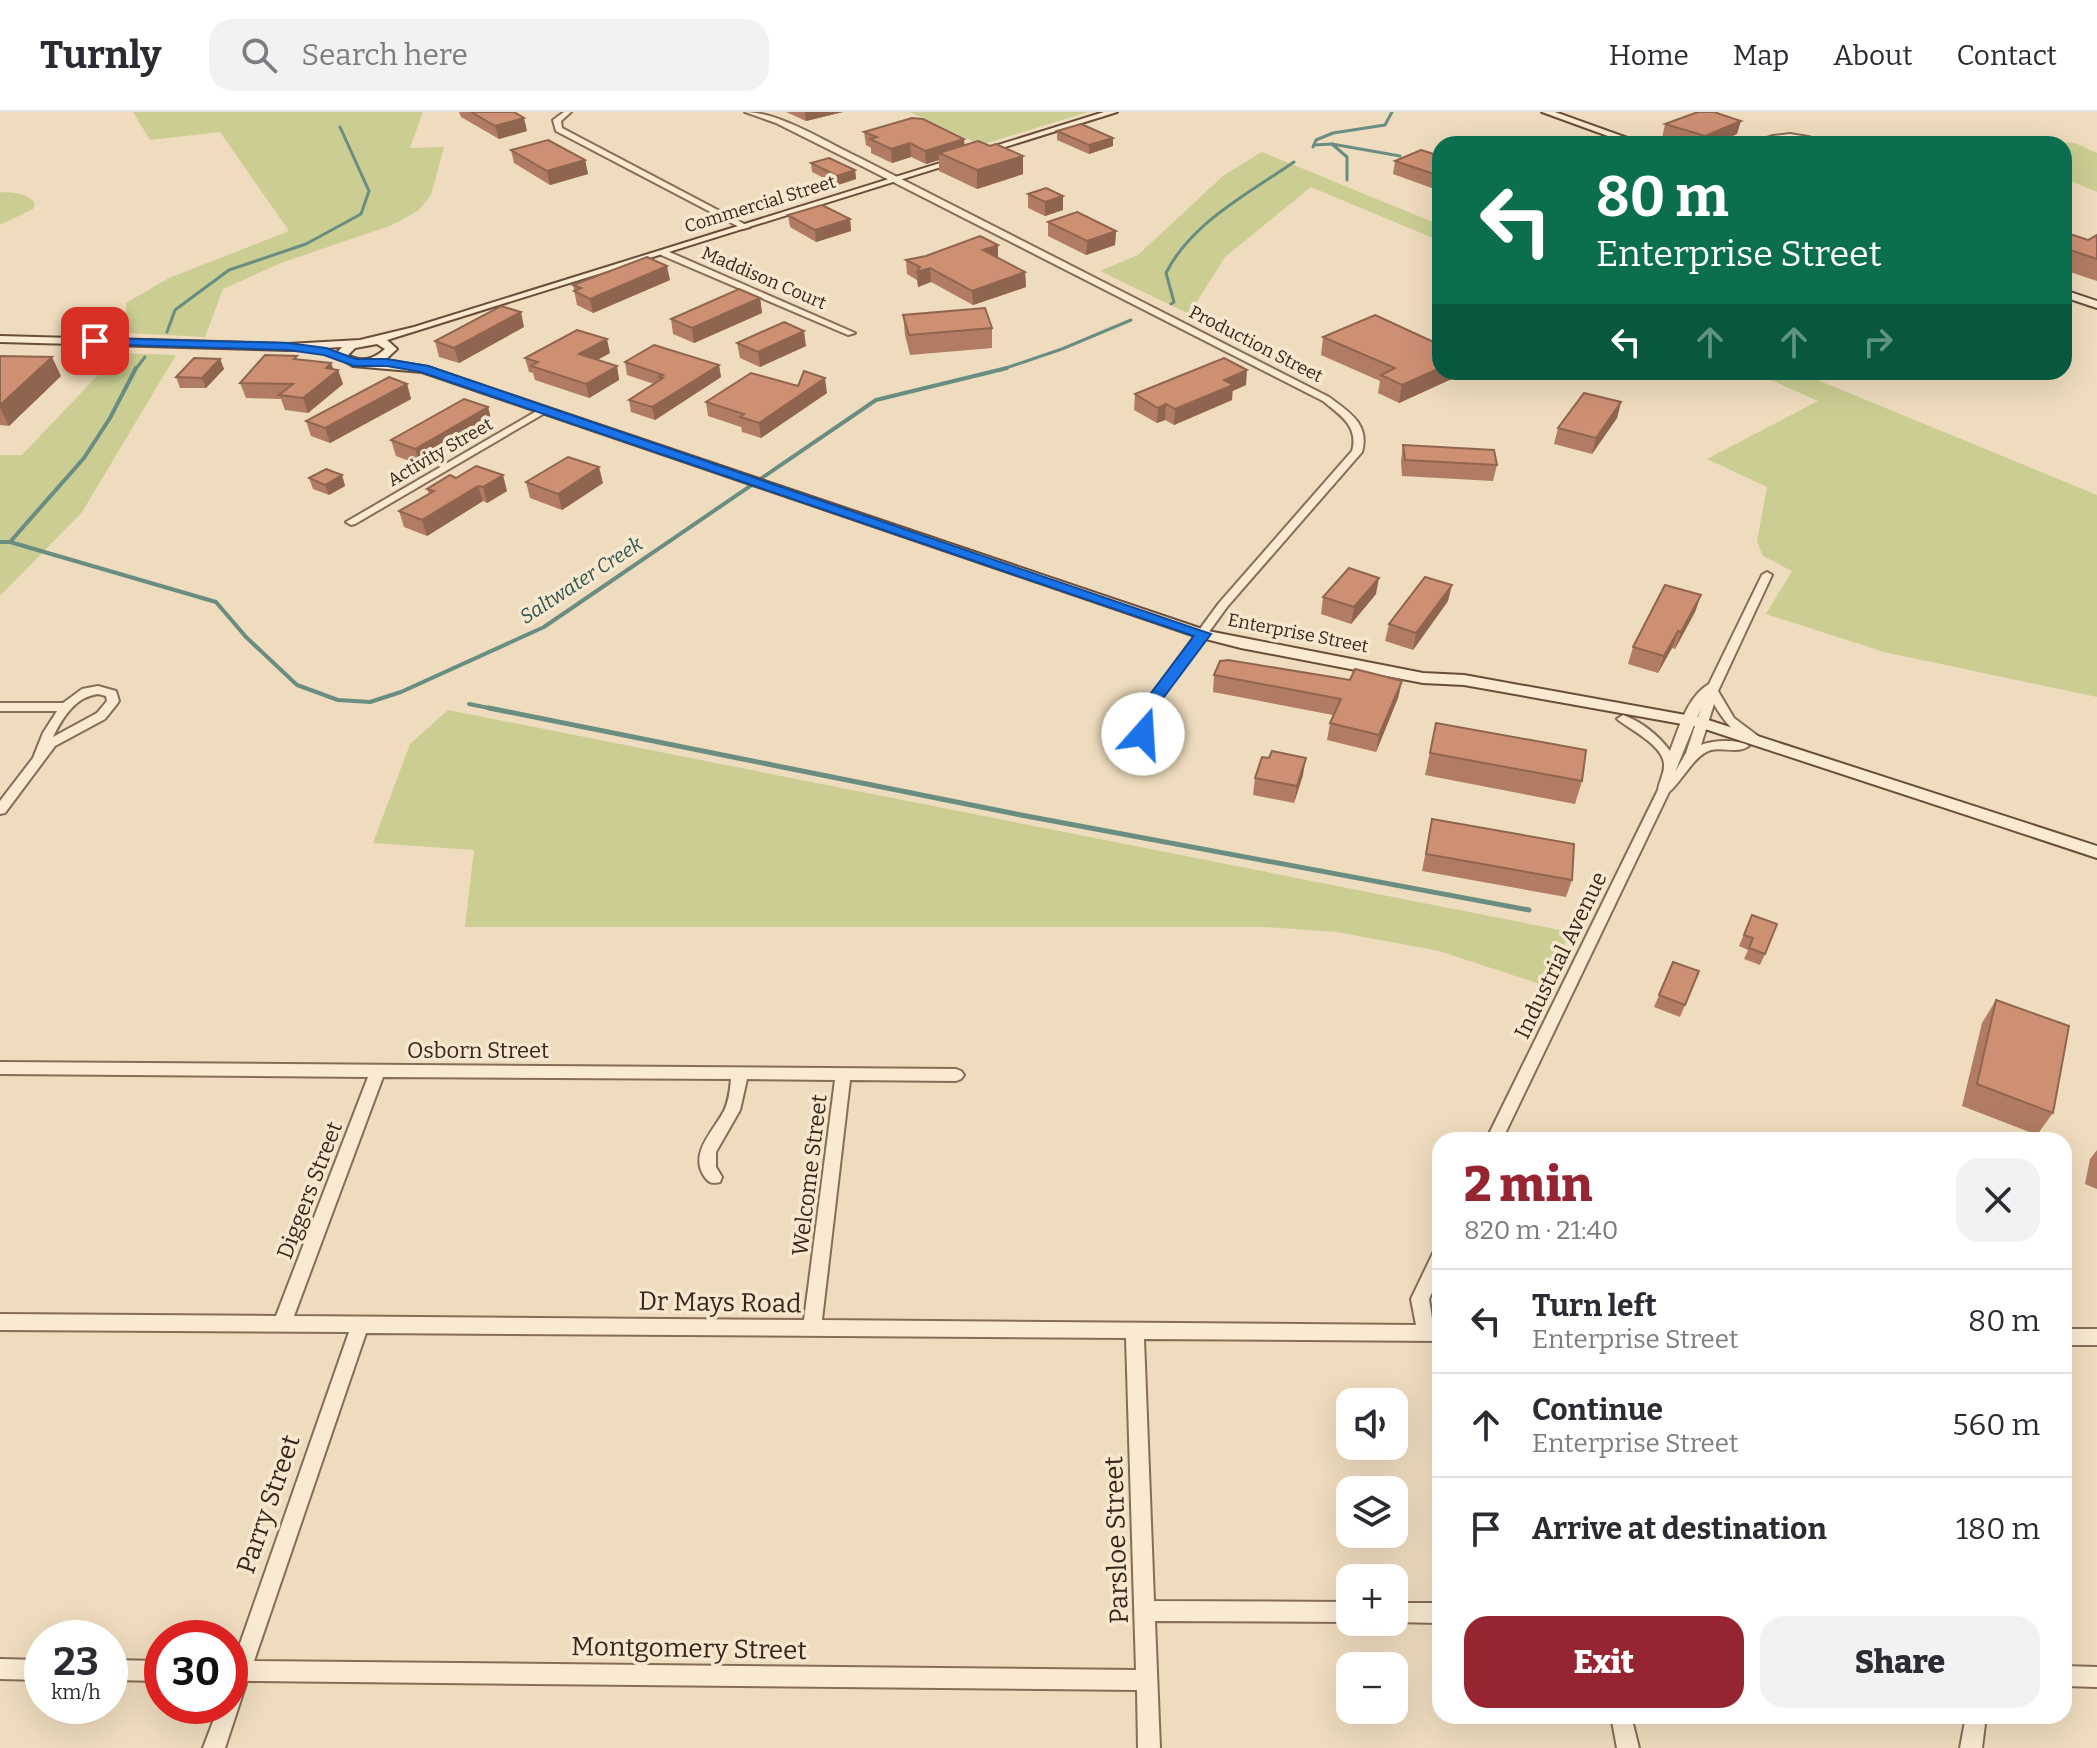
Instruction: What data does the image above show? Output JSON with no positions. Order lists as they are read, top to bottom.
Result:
{
  "streets": {
    "street": [
      "Commercial Street",
      "Maddison Court",
      "Production Street",
      "Activity Street",
      "Enterprise Street",
      "Industrial Avenue",
      "Osborn Street",
      "Welcome Street",
      "Diggers Street",
      "Dr Mays Road",
      "Parry Street",
      "Parsloe Street",
      "Montgomery Street"
    ]
  },
  "crossings": [
    ["Commercial Street", "Maddison Court"],
    ["Commercial Street", "Production Street"],
    ["Commercial Street", "Enterprise Street"],
    ["Production Street", "Enterprise Street"],
    ["Activity Street", "Enterprise Street"],
    ["Enterprise Street", "Industrial Avenue"],
    ["Osborn Street", "Welcome Street"],
    ["Osborn Street", "Diggers Street"],
    ["Welcome Street", "Dr Mays Road"],
    ["Diggers Street", "Dr Mays Road"],
    ["Dr Mays Road", "Parry Street"],
    ["Dr Mays Road", "Parsloe Street"],
    ["Parsloe Street", "Montgomery Street"]
  ],
  "water": ["Saltwater Creek"],
  "page": {
    "header": "Turnly",
    "search": "Search here",
    "nav": [
      "Home",
      "Map",
      "About",
      "Contact"
    ],
    "turn": ["80 m", "Enterprise Street"],
    "heading": ["2 min", "820 m · 21:40"],
    "list": [
      {
        "name": "Turn left",
        "note": "Enterprise Street",
        "value": "80 m"
      },
      {
        "name": "Continue",
        "note": "Enterprise Street",
        "value": "560 m"
      },
      {
        "name": "Arrive at destination",
        "value": "180 m"
      }
    ],
    "map_buttons": ["+", "−"],
    "buttons": ["Exit", "Share"],
    "speed": "23 km/h",
    "limit": "30"
  }
}
